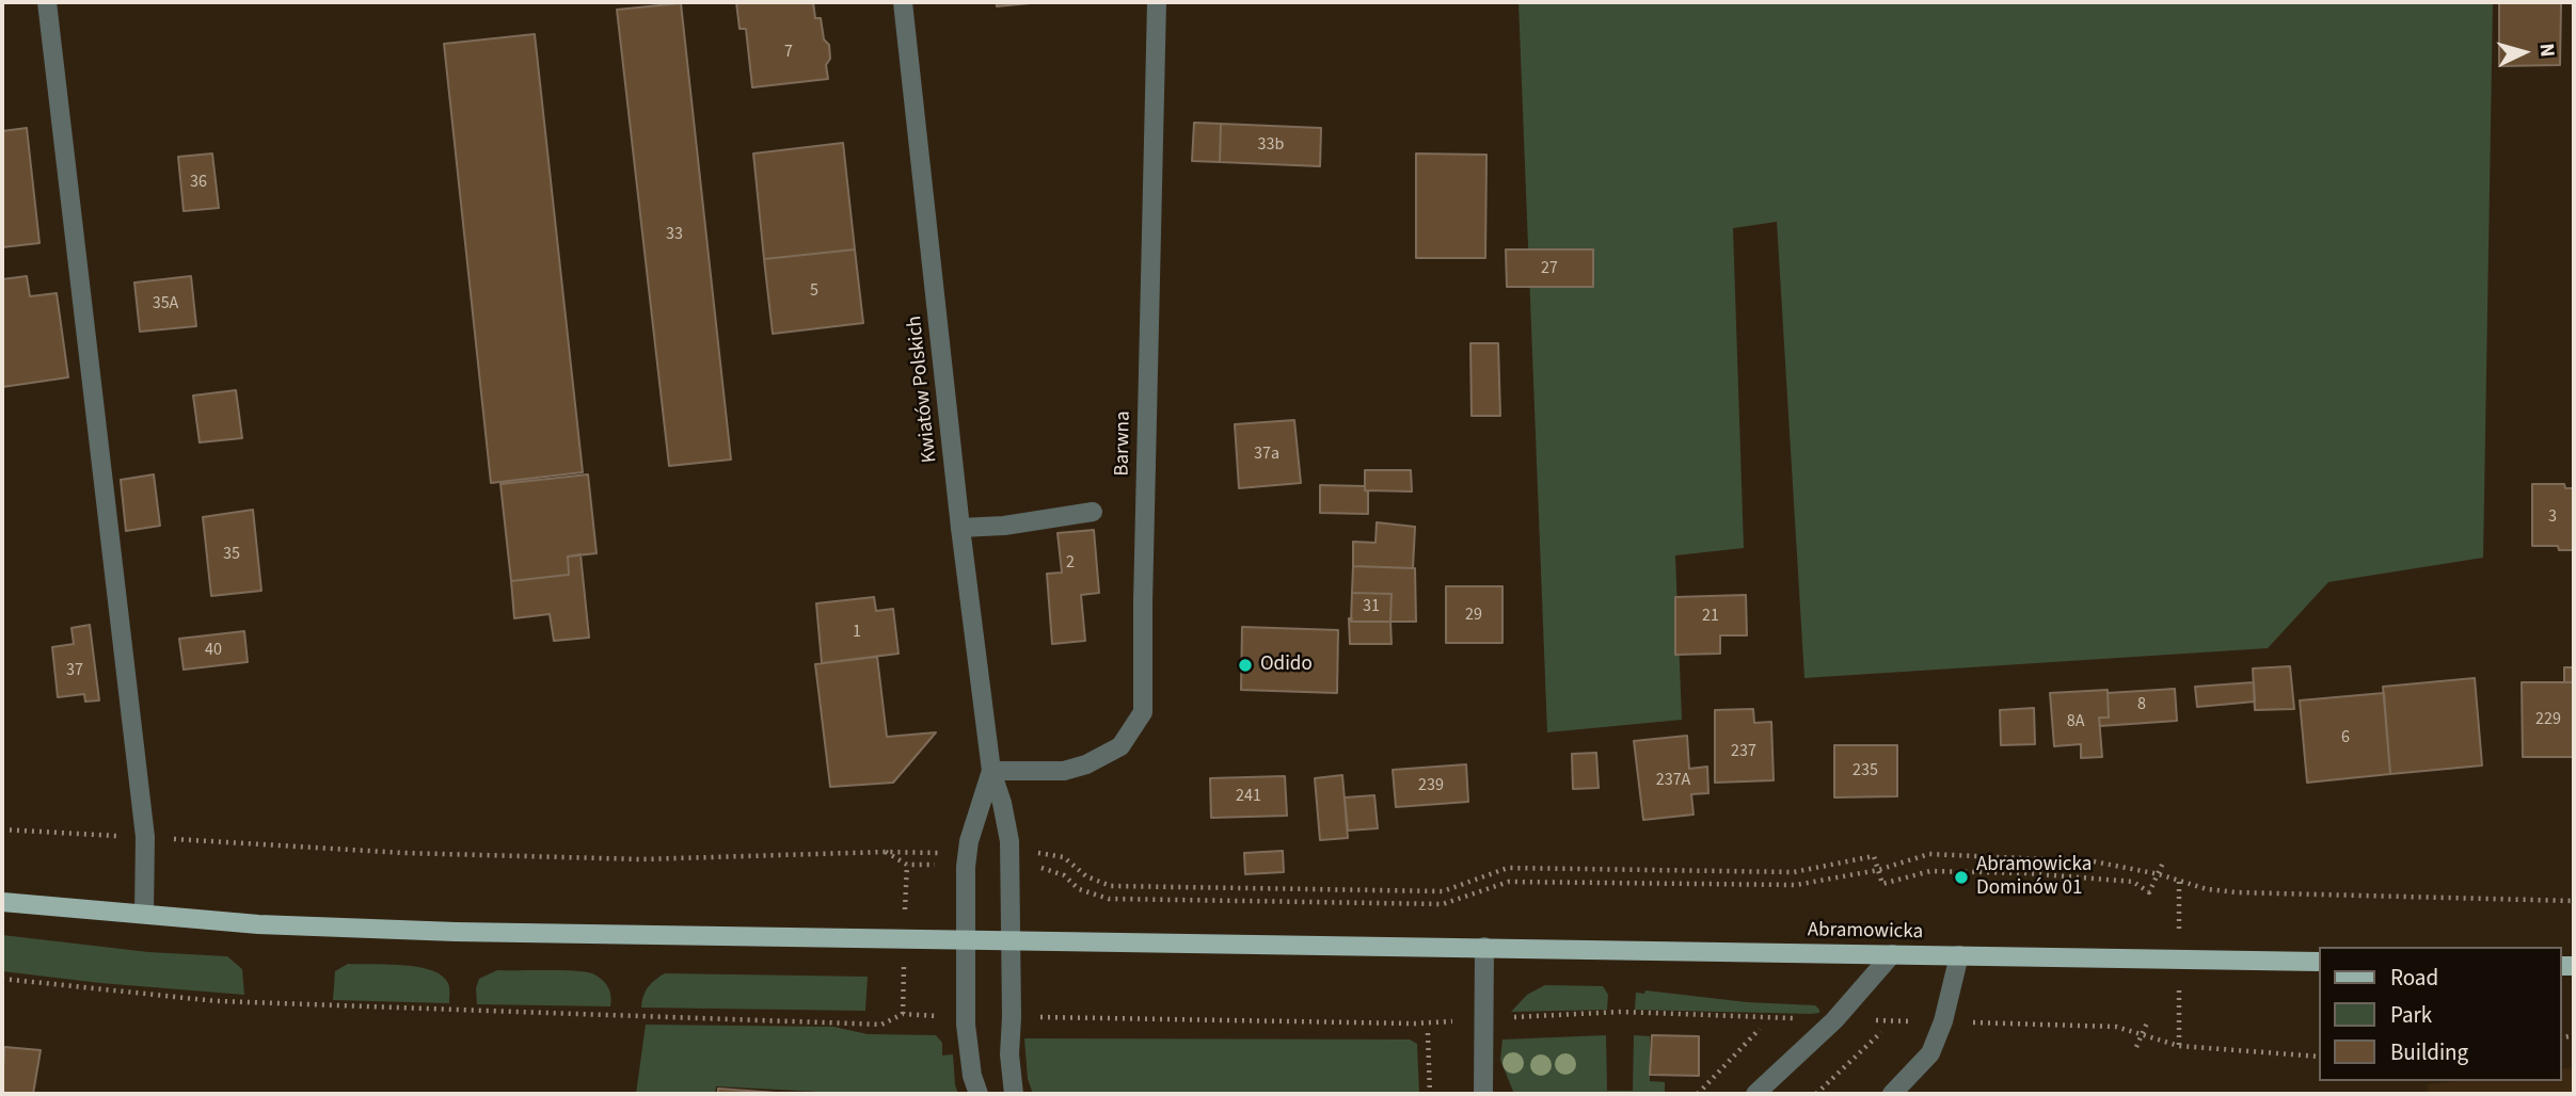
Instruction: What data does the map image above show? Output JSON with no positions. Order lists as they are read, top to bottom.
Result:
{
  "streets": {
    "main road": ["Abramowicka"],
    "street": ["Kwiatów Polskich", "Barwna"]
  },
  "crossings": [
    ["Kwiatów Polskich", "Barwna"],
    ["Kwiatów Polskich", "Abramowicka"]
  ],
  "places": ["Odido", "Abramowicka Dominów 01"],
  "house_numbers": [
    "7",
    "33b",
    "36",
    "33",
    "27",
    "5",
    "35A",
    "37a",
    "3",
    "35",
    "2",
    "31",
    "29",
    "21",
    "1",
    "40",
    "37",
    "8",
    "229",
    "8A",
    "6",
    "237",
    "235",
    "237A",
    "239",
    "241"
  ],
  "legend": ["Road", "Park", "Building"],
  "north": "right"
}
